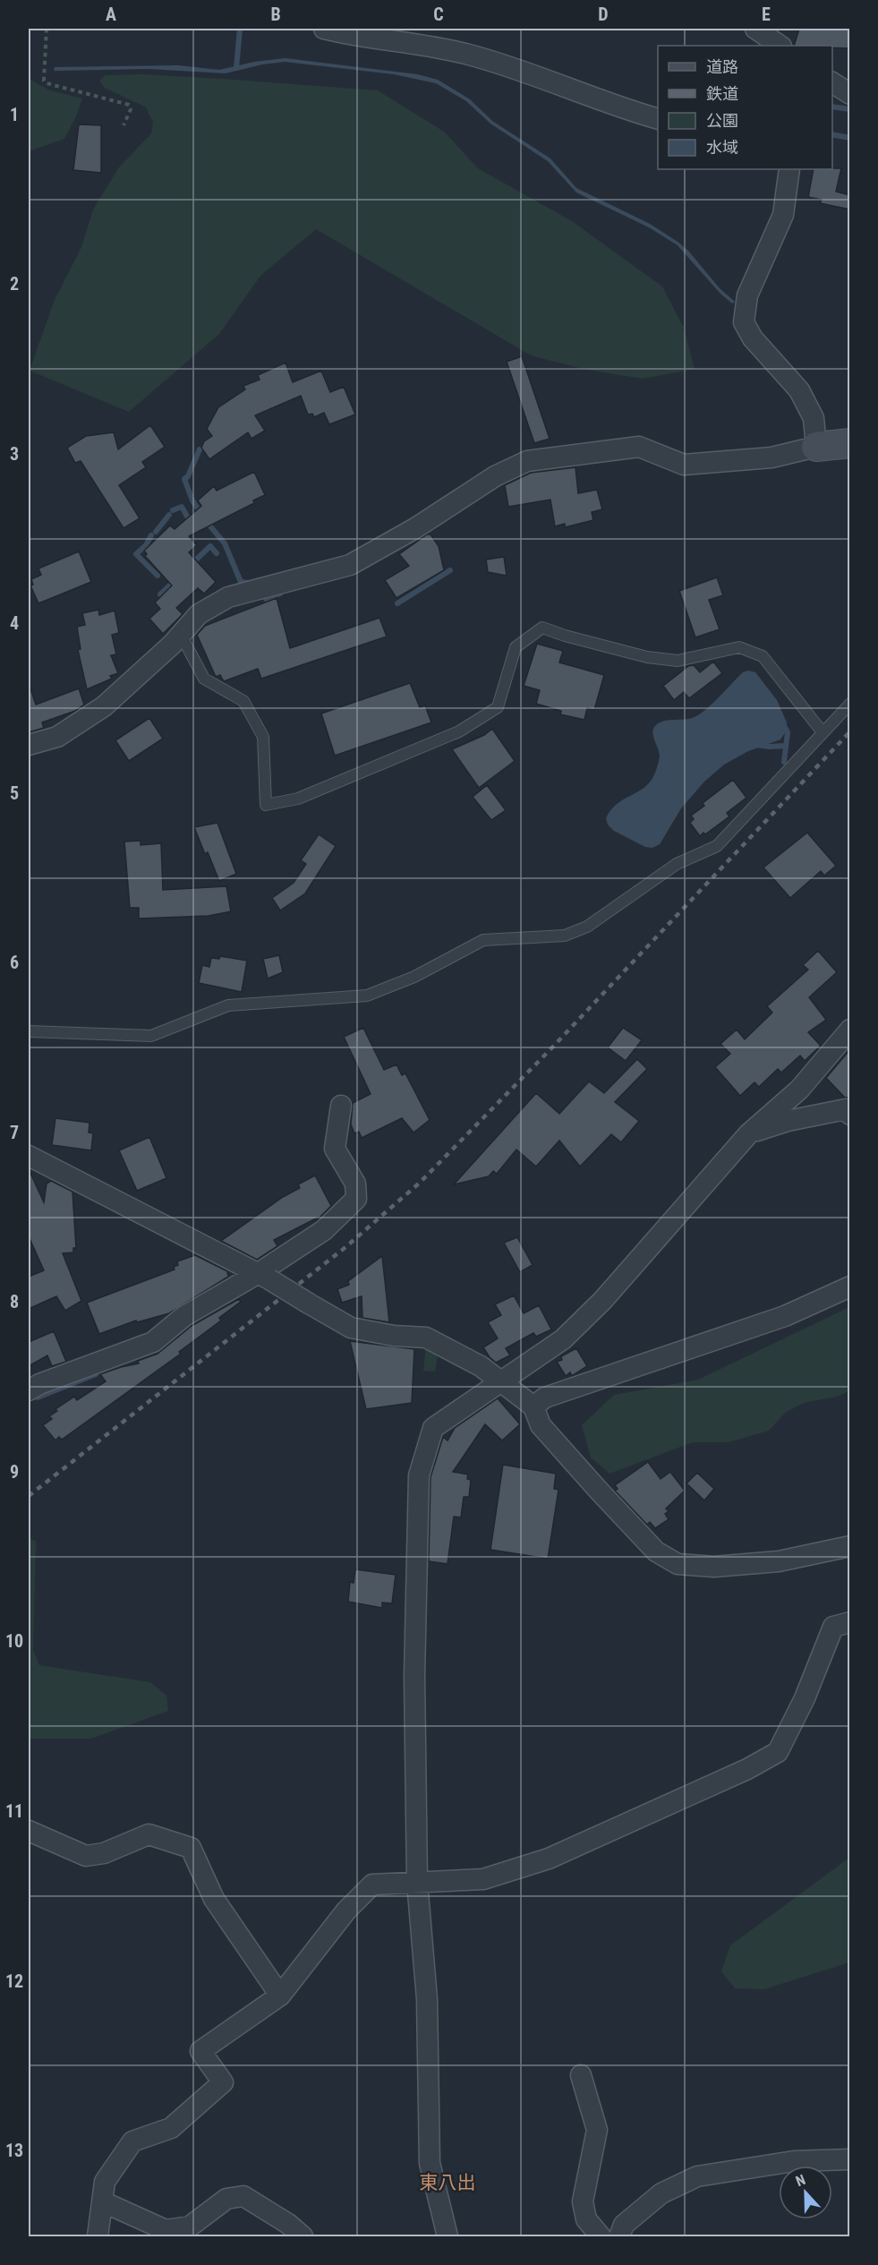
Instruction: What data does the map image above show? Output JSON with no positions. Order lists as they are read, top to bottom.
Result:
{
  "districts": ["東八出"],
  "legend": [
    "道路",
    "鉄道",
    "公園",
    "水域"
  ],
  "north": "top",
  "grid": {
    "columns": [
      "A",
      "B",
      "C",
      "D",
      "E"
    ],
    "rows": [
      "1",
      "2",
      "3",
      "4",
      "5",
      "6",
      "7",
      "8",
      "9",
      "10",
      "11",
      "12",
      "13"
    ]
  }
}
